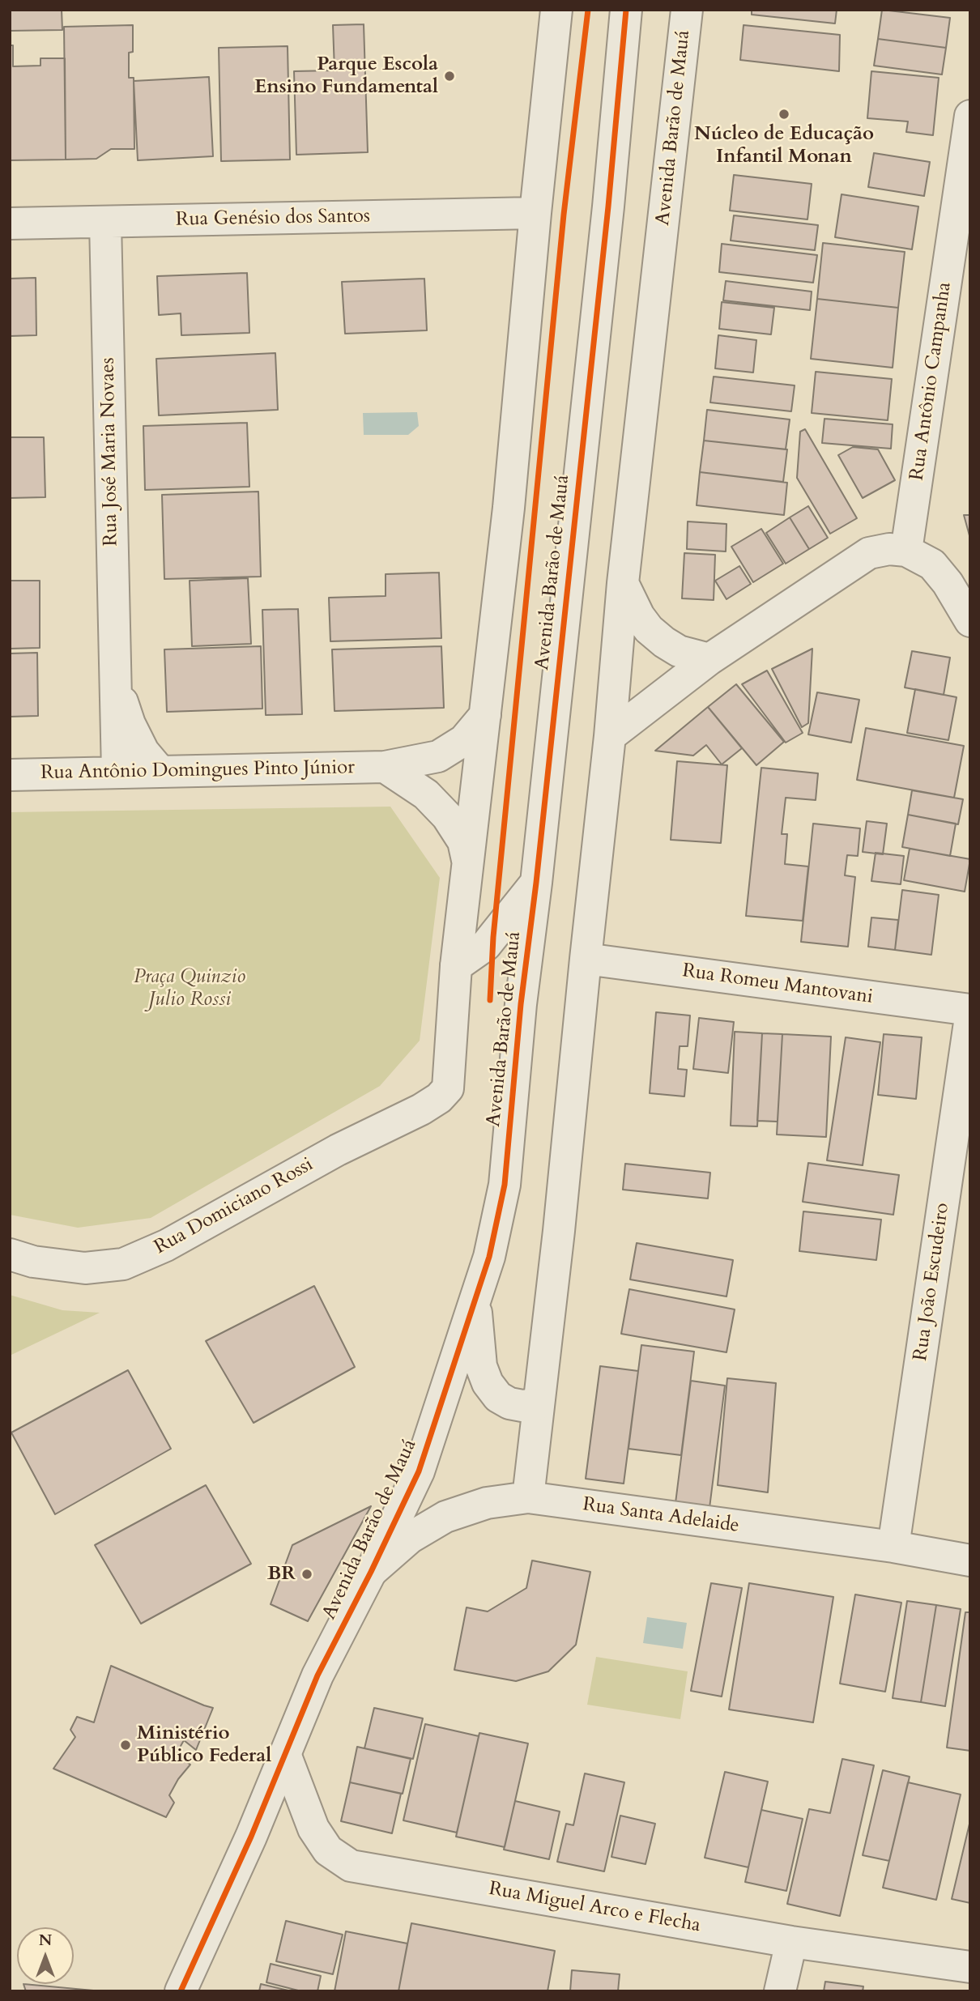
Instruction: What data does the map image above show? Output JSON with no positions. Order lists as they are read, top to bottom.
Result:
{
  "streets": {
    "street": [
      "Avenida Barão de Mauá",
      "Rua Genésio dos Santos",
      "Rua Antônio Campanha",
      "Rua José Maria Novaes",
      "Rua Antônio Domingues Pinto Júnior",
      "Rua Romeu Mantovani",
      "Rua Domiciano Rossi",
      "Rua João Escudeiro",
      "Rua Santa Adelaide",
      "Rua Miguel Arco e Flecha"
    ]
  },
  "crossings": [
    ["Avenida Barão de Mauá", "Rua Romeu Mantovani"],
    ["Avenida Barão de Mauá", "Rua Santa Adelaide"],
    ["Avenida Barão de Mauá", "Rua Miguel Arco e Flecha"],
    ["Rua Genésio dos Santos", "Rua José Maria Novaes"],
    ["Rua José Maria Novaes", "Rua Antônio Domingues Pinto Júnior"],
    ["Rua João Escudeiro", "Rua Santa Adelaide"]
  ],
  "parks": ["Praça Quinzio Julio Rossi"],
  "places": [
    "Parque Escola Ensino Fundamental",
    "Núcleo de Educação Infantil Monan",
    "BR",
    "Ministério Público Federal"
  ],
  "north": "top"
}
